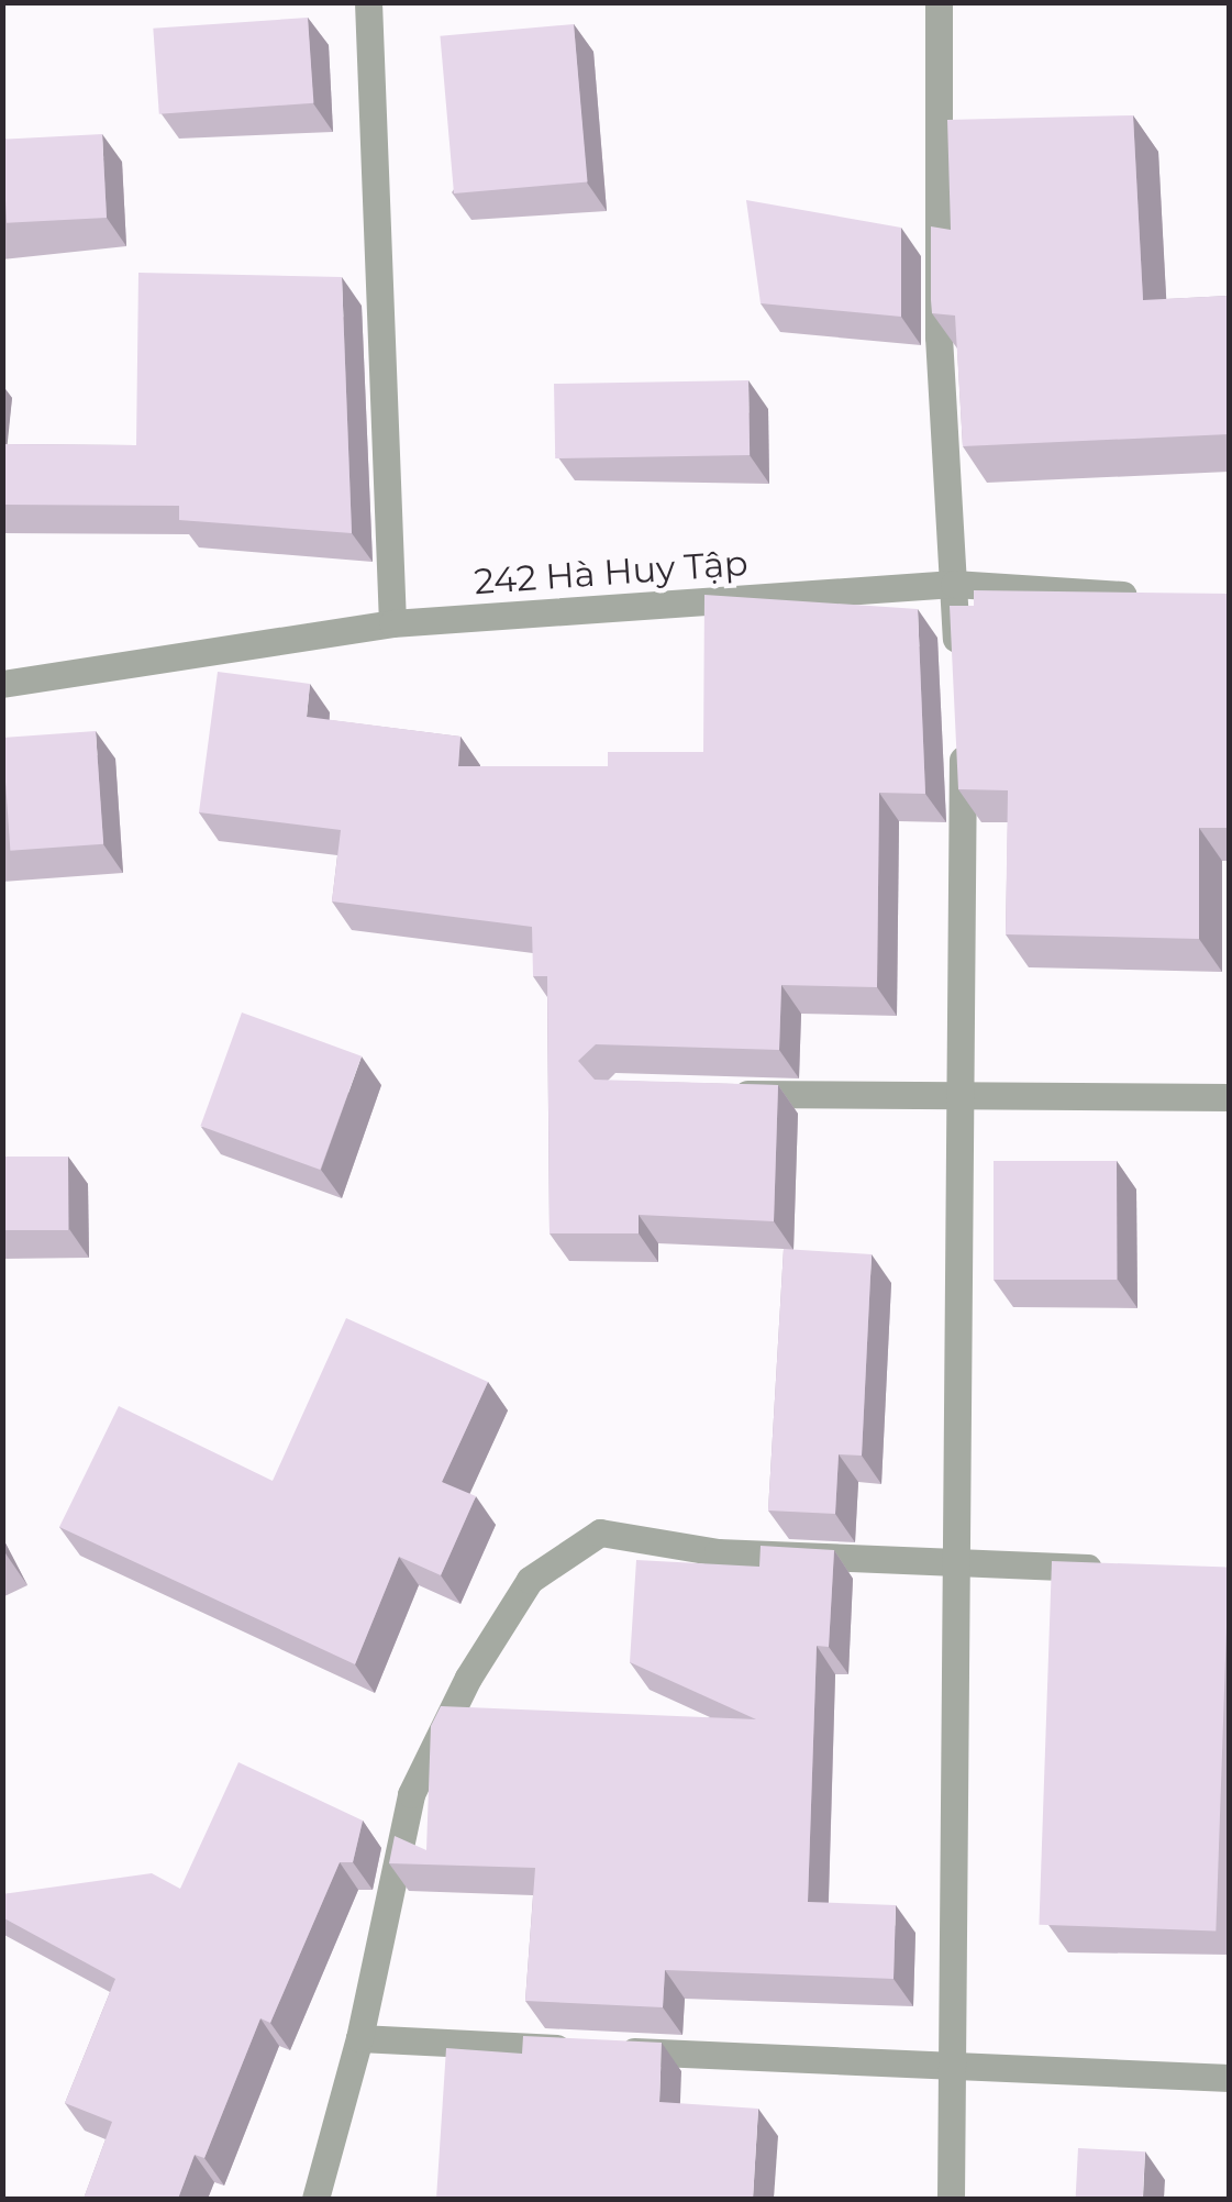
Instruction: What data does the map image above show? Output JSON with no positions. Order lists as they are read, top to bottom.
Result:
{
  "streets": {
    "street": ["242 Hà Huy Tập"]
  }
}
